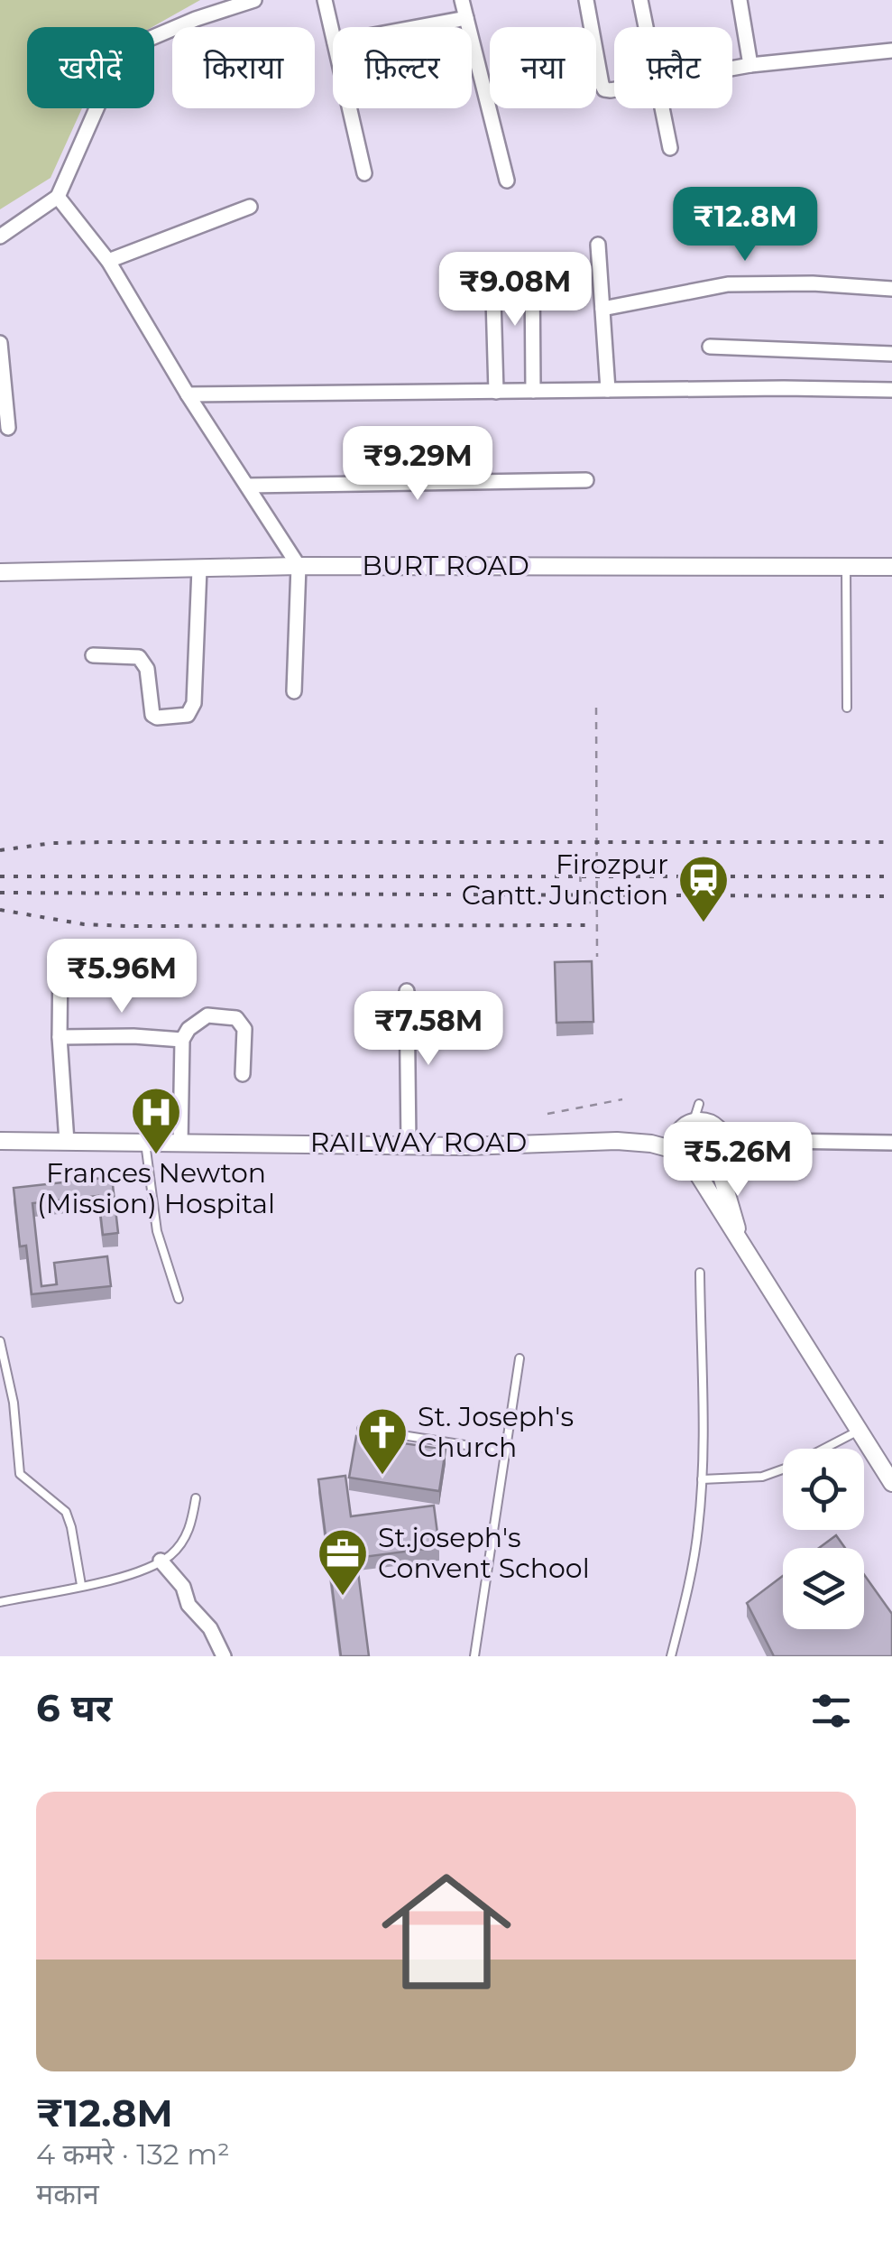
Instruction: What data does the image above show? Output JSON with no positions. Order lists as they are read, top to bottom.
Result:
{
  "streets": {
    "street": ["BURT ROAD", "RAILWAY ROAD"]
  },
  "places": {
    "station": ["Firozpur Cantt. Junction"],
    "hospital": ["Frances Newton (Mission) Hospital"],
    "church": ["St. Joseph's Church"],
    "office": ["St.joseph's Convent School"]
  },
  "page": {
    "chip": [
      "खरीदें",
      "किराया",
      "फ़िल्टर",
      "नया",
      "फ़्लैट"
    ],
    "price": [
      "₹12.8M",
      "₹9.08M",
      "₹9.29M",
      "₹5.96M",
      "₹7.58M",
      "₹5.26M"
    ],
    "heading": "6 घर",
    "list": [
      {
        "name": "₹12.8M",
        "note": "4 कमरे · 132 m² · मकान"
      }
    ]
  }
}
